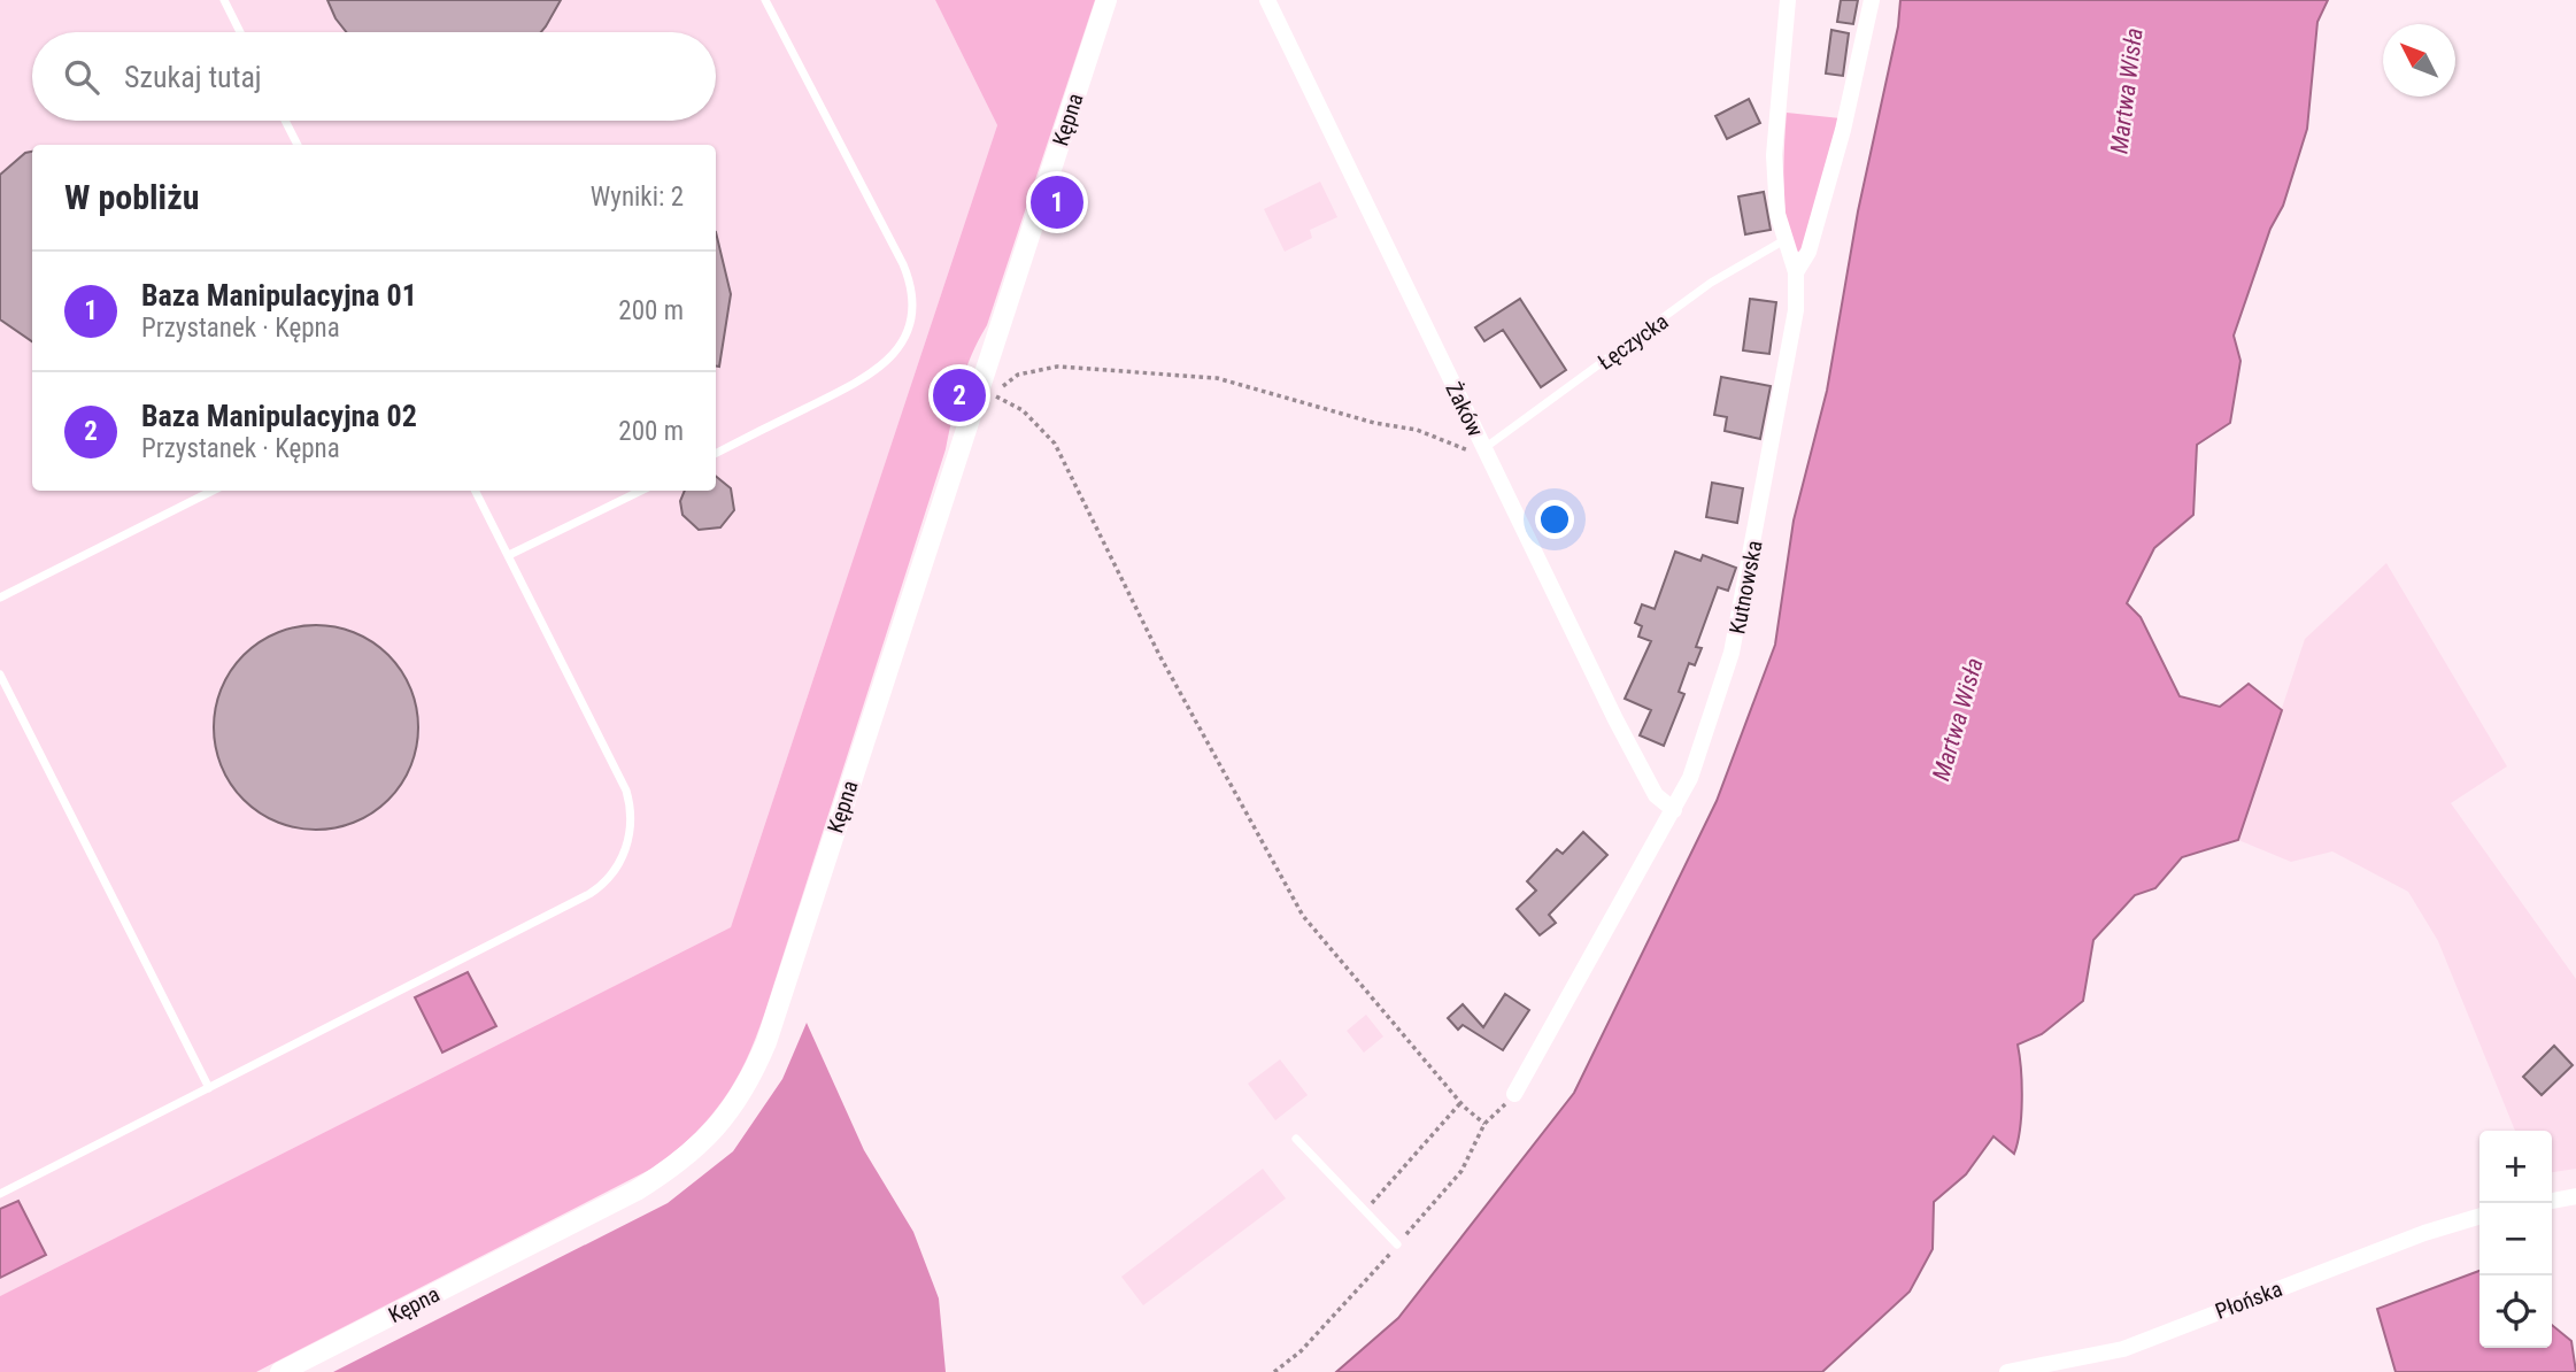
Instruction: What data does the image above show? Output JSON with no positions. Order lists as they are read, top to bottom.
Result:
{
  "streets": {
    "street": [
      "Kępna",
      "Żaków",
      "Kutnowska",
      "Płońska"
    ],
    "lane": ["Łęczycka"]
  },
  "crossings": [
    ["Łęczycka", "Żaków"],
    ["Żaków", "Kutnowska"]
  ],
  "water": ["Martwa Wisła"],
  "north": "top left",
  "page": {
    "search": "Szukaj tutaj",
    "heading": ["W pobliżu", "Wyniki: 2"],
    "pins": ["1", "2"],
    "list": [
      {
        "mark": "1",
        "name": "Baza Manipulacyjna 01",
        "note": "Przystanek · Kępna",
        "value": "200 m"
      },
      {
        "mark": "2",
        "name": "Baza Manipulacyjna 02",
        "note": "Przystanek · Kępna",
        "value": "200 m"
      }
    ],
    "map_buttons": ["+", "−"]
  }
}
